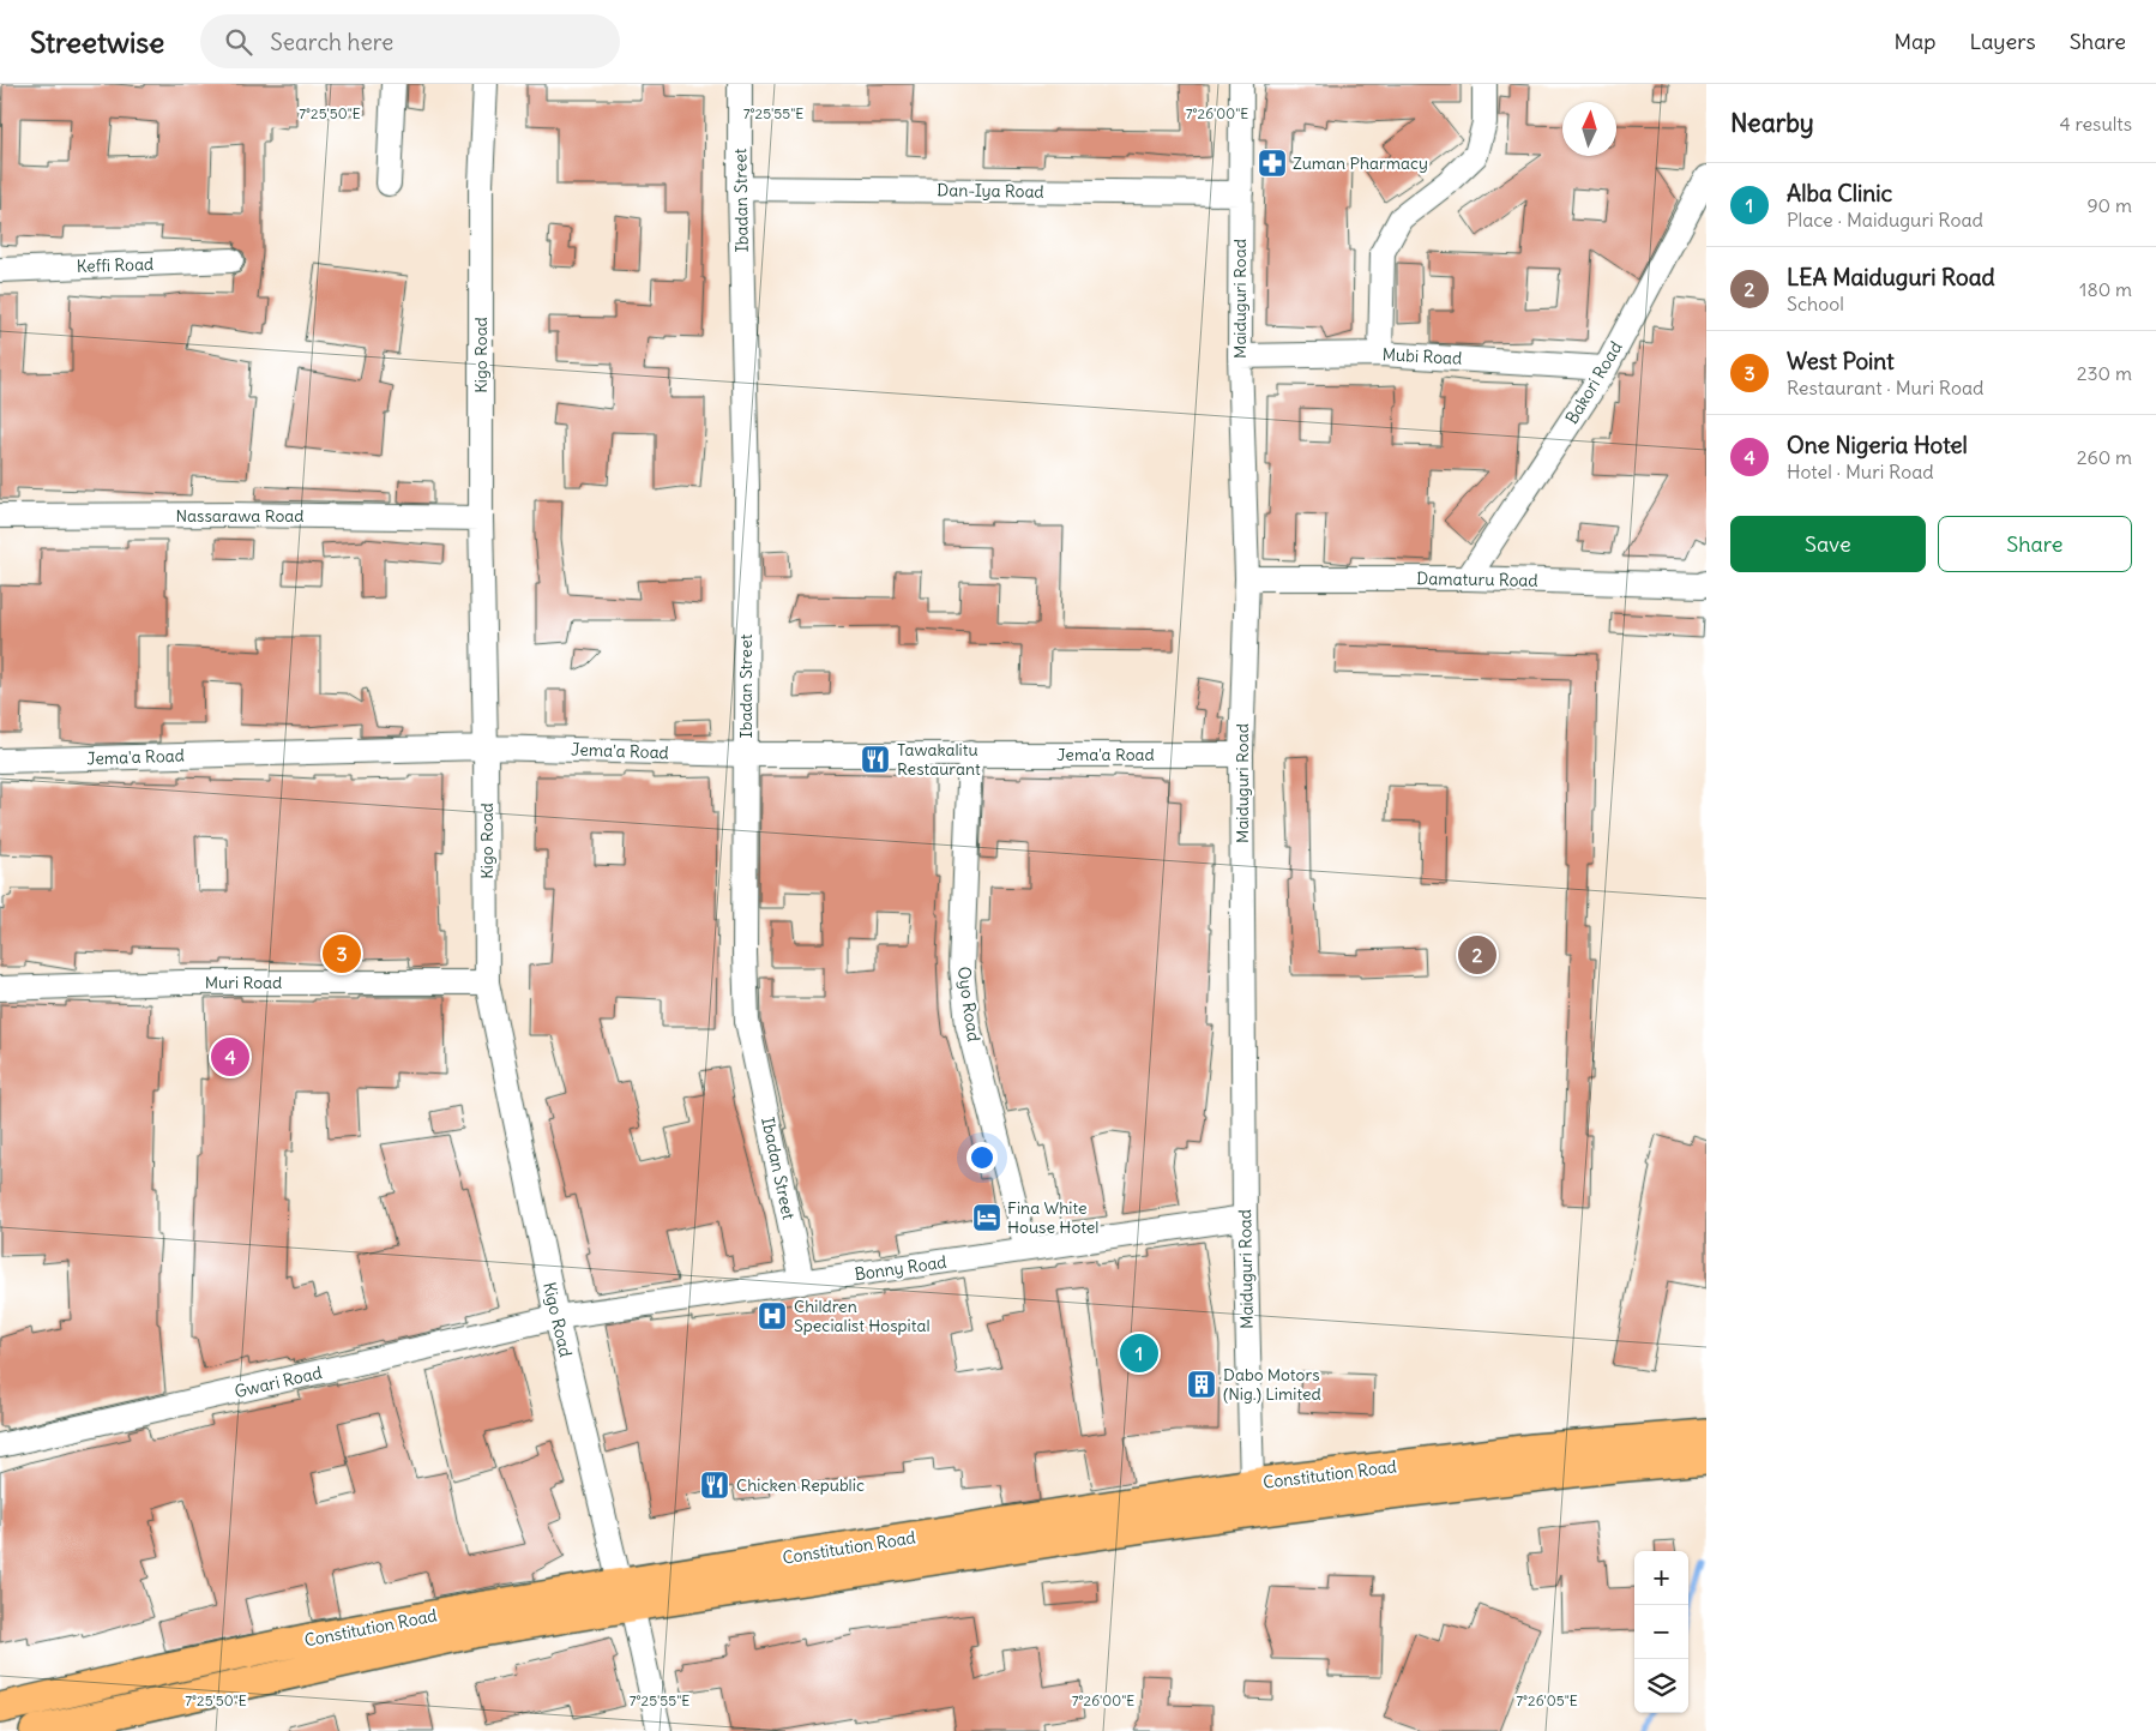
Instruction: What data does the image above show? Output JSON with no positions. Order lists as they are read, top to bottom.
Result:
{
  "streets": {
    "main road": ["Constitution Road"],
    "street": [
      "Dan-Iya Road",
      "Ibadan Street",
      "Keffi Road",
      "Maiduguri Road",
      "Kigo Road",
      "Mubi Road",
      "Bakori Road",
      "Nassarawa Road",
      "Damaturu Road",
      "Jema'a Road",
      "Muri Road",
      "Oyo Road",
      "Bonny Road",
      "Gwari Road"
    ]
  },
  "crossings": [
    ["Dan-Iya Road", "Ibadan Street"],
    ["Dan-Iya Road", "Maiduguri Road"],
    ["Ibadan Street", "Jema'a Road"],
    ["Ibadan Street", "Bonny Road"],
    ["Maiduguri Road", "Mubi Road"],
    ["Maiduguri Road", "Damaturu Road"],
    ["Maiduguri Road", "Jema'a Road"],
    ["Maiduguri Road", "Bonny Road"],
    ["Maiduguri Road", "Constitution Road"],
    ["Kigo Road", "Nassarawa Road"],
    ["Kigo Road", "Jema'a Road"],
    ["Kigo Road", "Muri Road"],
    ["Kigo Road", "Bonny Road"],
    ["Kigo Road", "Gwari Road"],
    ["Kigo Road", "Constitution Road"],
    ["Mubi Road", "Bakori Road"],
    ["Bakori Road", "Damaturu Road"],
    ["Jema'a Road", "Oyo Road"],
    ["Oyo Road", "Bonny Road"],
    ["Bonny Road", "Gwari Road"]
  ],
  "places": {
    "pharmacy": ["Zuman Pharmacy"],
    "restaurant": ["Tawakalitu Restaurant", "Chicken Republic"],
    "hotel": ["Fina White House Hotel"],
    "hospital": ["Children Specialist Hospital"],
    "building": ["Dabo Motors (Nig.) Limited"]
  },
  "north": "top",
  "page": {
    "header": "Streetwise",
    "search": "Search here",
    "nav": ["Map", "Layers", "Share"],
    "heading": ["Nearby", "4 results"],
    "list": [
      {
        "mark": "1",
        "name": "Alba Clinic",
        "note": "Place · Maiduguri Road",
        "value": "90 m"
      },
      {
        "mark": "2",
        "name": "LEA Maiduguri Road",
        "note": "School",
        "value": "180 m"
      },
      {
        "mark": "3",
        "name": "West Point",
        "note": "Restaurant · Muri Road",
        "value": "230 m"
      },
      {
        "mark": "4",
        "name": "One Nigeria Hotel",
        "note": "Hotel · Muri Road",
        "value": "260 m"
      }
    ],
    "buttons": ["Save", "Share"],
    "pins": [
      "3",
      "2",
      "4",
      "1"
    ],
    "map_buttons": ["+", "−"]
  },
  "coordinates": [
    "7°25'50\"E",
    "7°25'55\"E",
    "7°26'00\"E",
    "7°26'05\"E"
  ]
}
